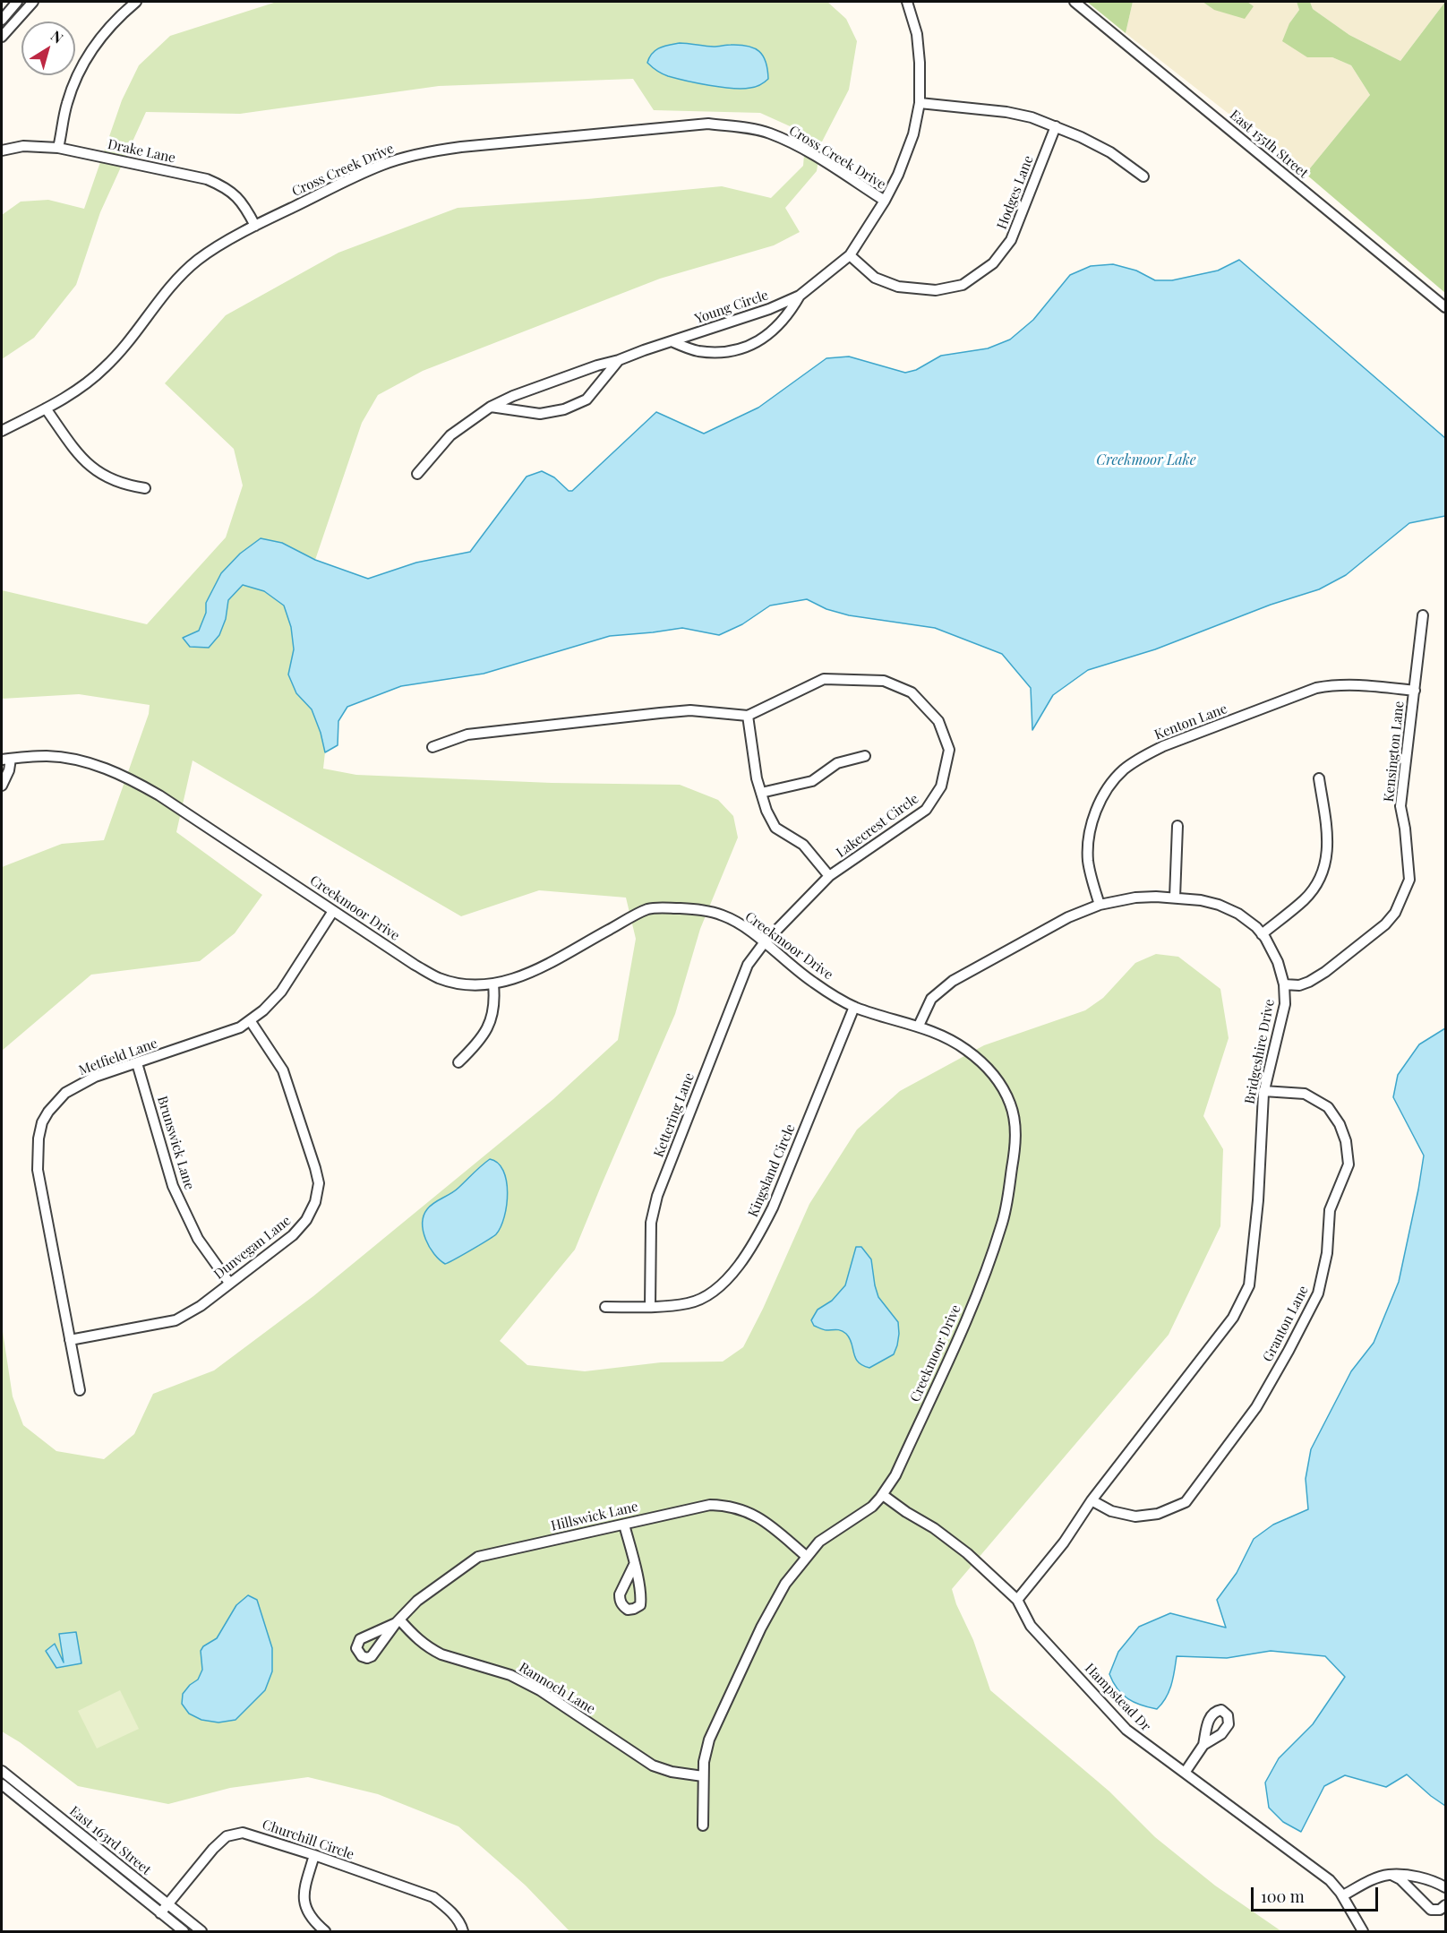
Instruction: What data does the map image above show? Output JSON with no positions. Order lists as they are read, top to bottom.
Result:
{
  "streets": {
    "street": [
      "East 155th Street",
      "Drake Lane",
      "Cross Creek Drive",
      "Hodges Lane",
      "Young Circle",
      "Kenton Lane",
      "Kensington Lane",
      "Lakecrest Circle",
      "Creekmoor Drive",
      "Bridgeshire Drive",
      "Metfield Lane",
      "Kettering Lane",
      "Brunswick Lane",
      "Kingsland Circle",
      "Dunvegan Lane",
      "Granton Lane",
      "Hillswick Lane",
      "Rannoch Lane",
      "Hampstead Dr",
      "Churchill Circle",
      "East 163rd Street"
    ]
  },
  "crossings": [
    ["Drake Lane", "Cross Creek Drive"],
    ["Cross Creek Drive", "Young Circle"],
    ["Hodges Lane", "Young Circle"],
    ["Kenton Lane", "Kensington Lane"],
    ["Kenton Lane", "Bridgeshire Drive"],
    ["Kensington Lane", "Bridgeshire Drive"],
    ["Lakecrest Circle", "Creekmoor Drive"],
    ["Lakecrest Circle", "Kettering Lane"],
    ["Creekmoor Drive", "Bridgeshire Drive"],
    ["Creekmoor Drive", "Metfield Lane"],
    ["Creekmoor Drive", "Kettering Lane"],
    ["Creekmoor Drive", "Kingsland Circle"],
    ["Creekmoor Drive", "Hillswick Lane"],
    ["Creekmoor Drive", "Rannoch Lane"],
    ["Creekmoor Drive", "Hampstead Dr"],
    ["Bridgeshire Drive", "Granton Lane"],
    ["Bridgeshire Drive", "Hampstead Dr"],
    ["Metfield Lane", "Brunswick Lane"],
    ["Metfield Lane", "Dunvegan Lane"],
    ["Kettering Lane", "Kingsland Circle"],
    ["Brunswick Lane", "Dunvegan Lane"],
    ["Hillswick Lane", "Rannoch Lane"],
    ["Churchill Circle", "East 163rd Street"]
  ],
  "water": ["Creekmoor Lake"],
  "scale_bar": "100 m",
  "north": "top right"
}
